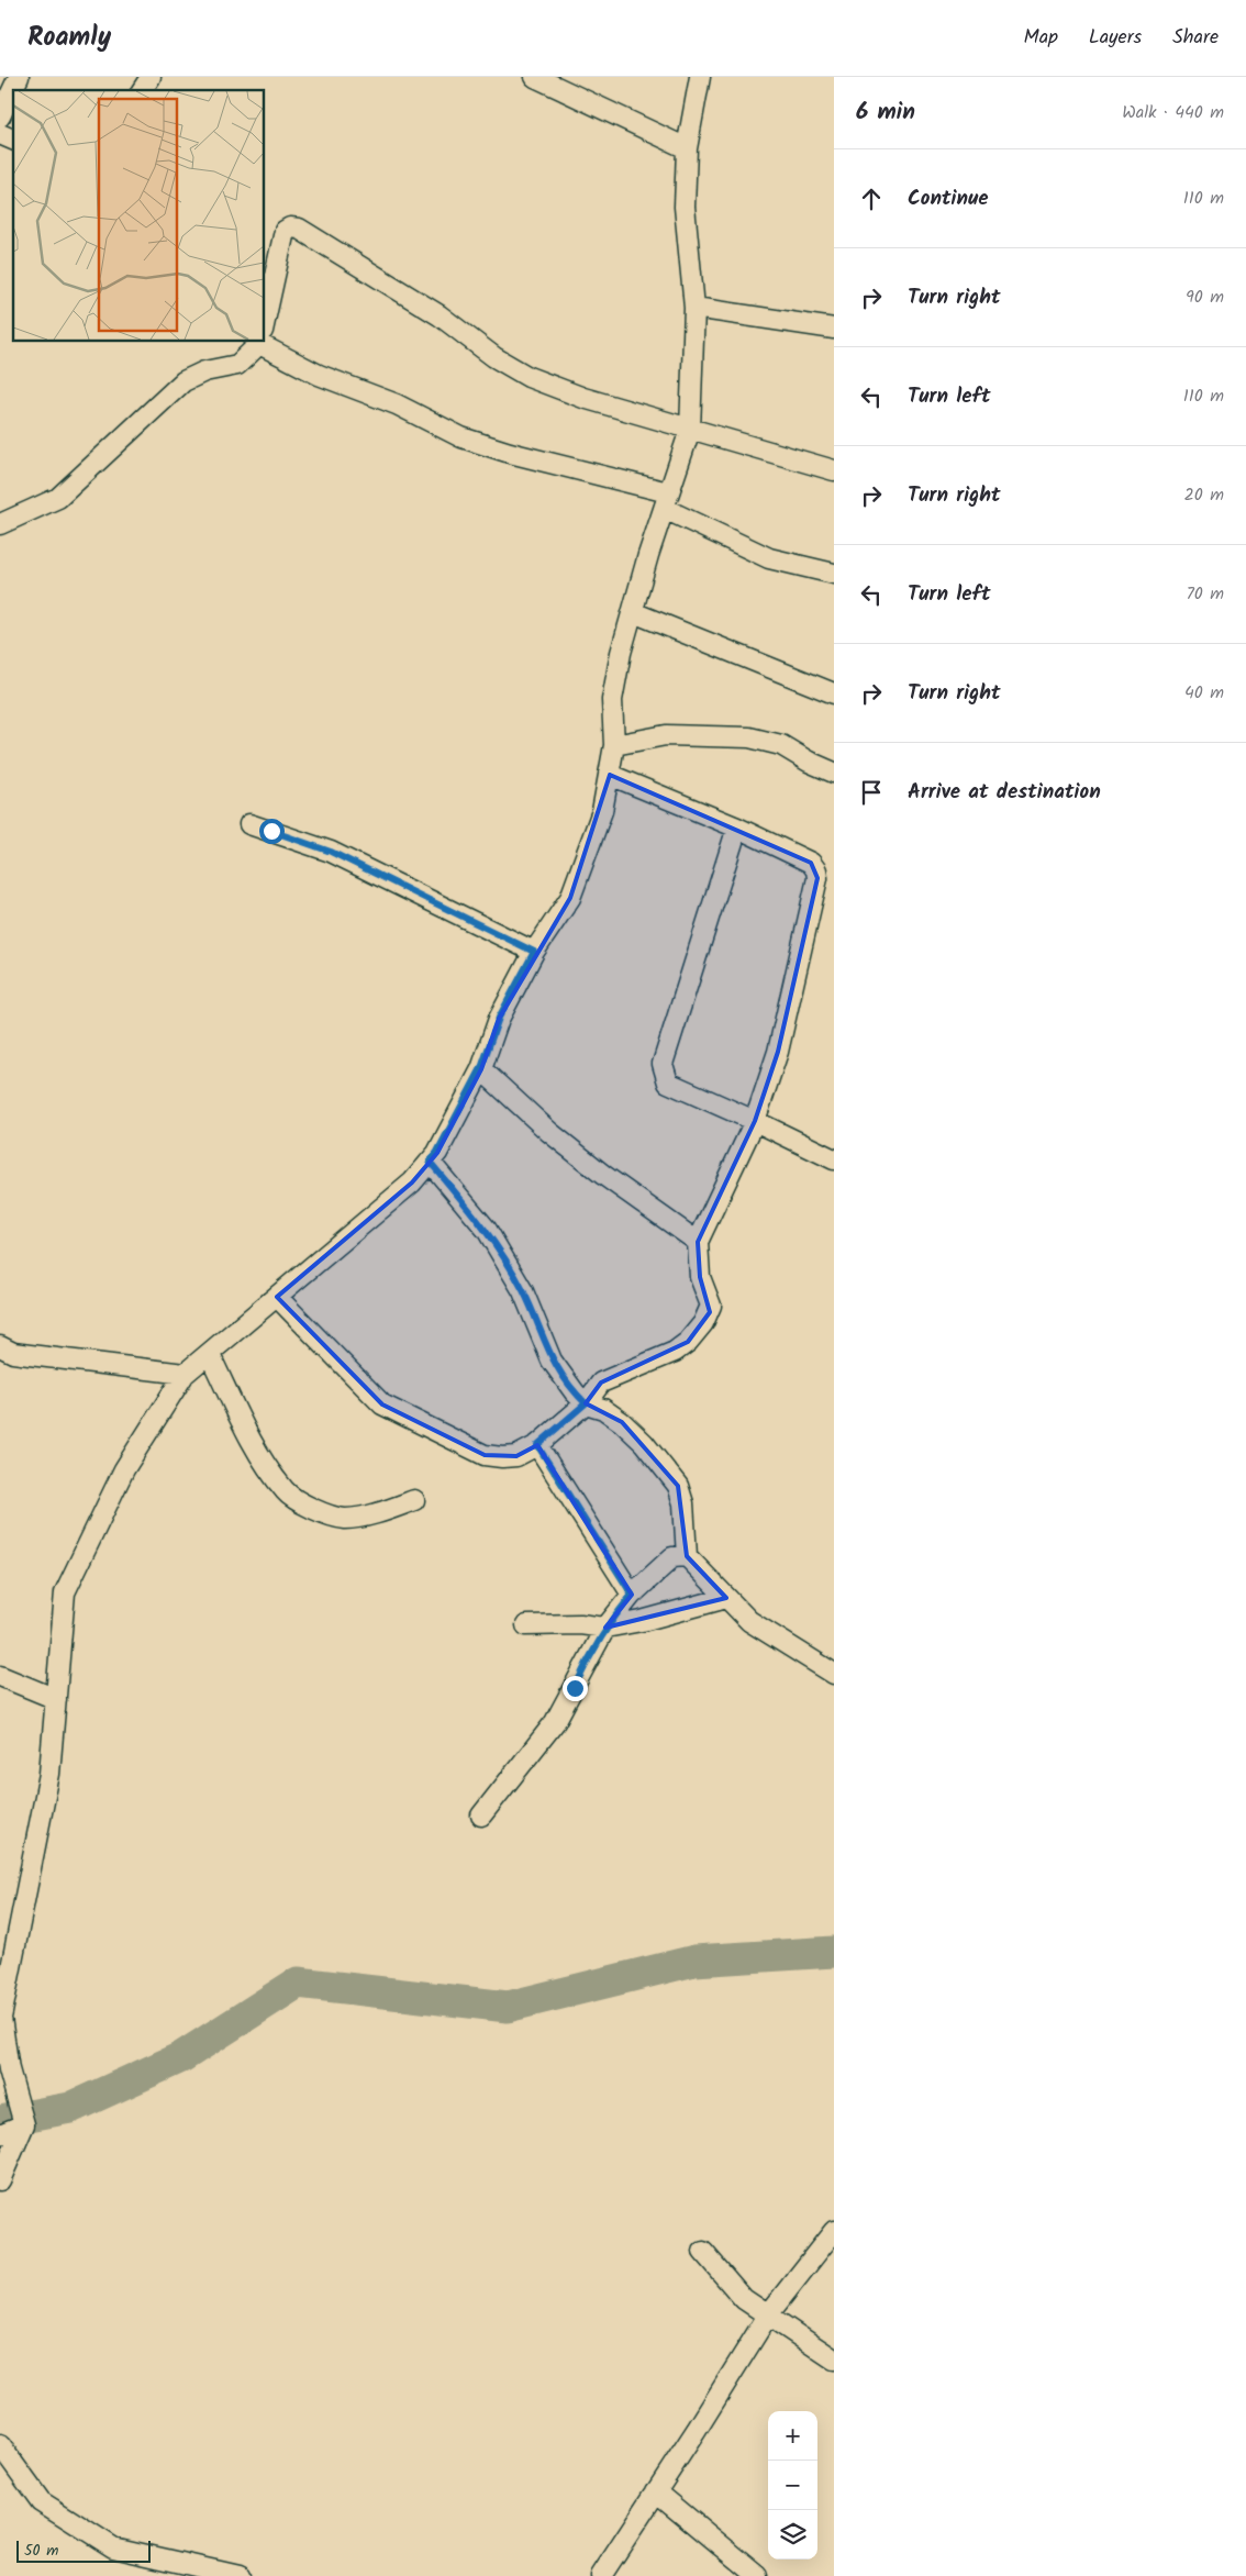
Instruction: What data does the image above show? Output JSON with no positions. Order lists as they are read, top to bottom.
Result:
{
  "scale_bar": "50 m",
  "page": {
    "header": "Roamly",
    "nav": ["Map", "Layers", "Share"],
    "heading": ["6 min", "Walk · 440 m"],
    "list": [
      ["Continue", "110 m"],
      ["Turn right", "90 m"],
      ["Turn left", "110 m"],
      ["Turn right", "20 m"],
      ["Turn left", "70 m"],
      ["Turn right", "40 m"],
      "Arrive at destination"
    ],
    "map_buttons": ["+", "−"],
    "scale": "50 m"
  }
}
